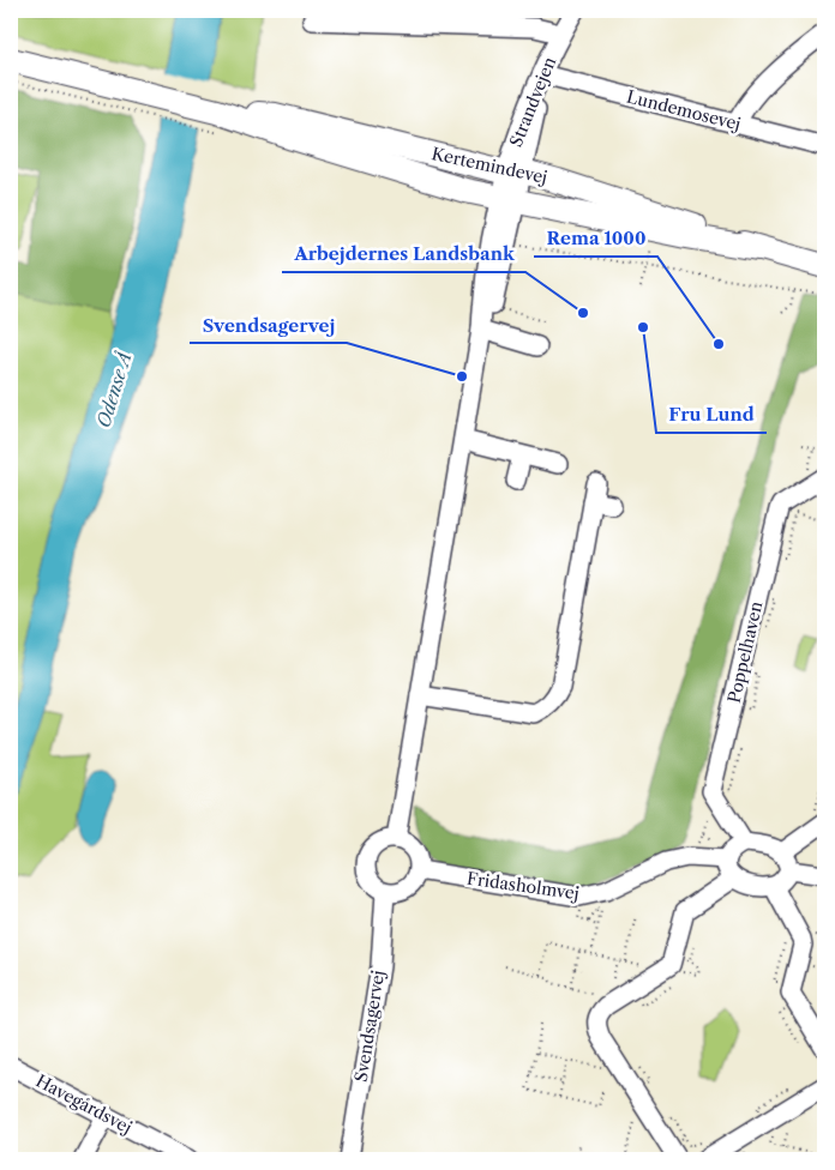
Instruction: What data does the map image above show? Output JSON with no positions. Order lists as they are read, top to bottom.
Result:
{
  "streets": {
    "main road": ["Kertemindevej"],
    "street": [
      "Strandvejen",
      "Lundemosevej",
      "Poppelhaven",
      "Fridasholmvej",
      "Svendsagervej",
      "Havegårdsvej"
    ]
  },
  "crossings": [
    ["Strandvejen", "Lundemosevej"],
    ["Fridasholmvej", "Svendsagervej"]
  ],
  "water": ["Odense Å"],
  "places": [
    "Arbejdernes Landsbank",
    "Fru Lund",
    "Rema 1000",
    "Svendsagervej"
  ]
}
